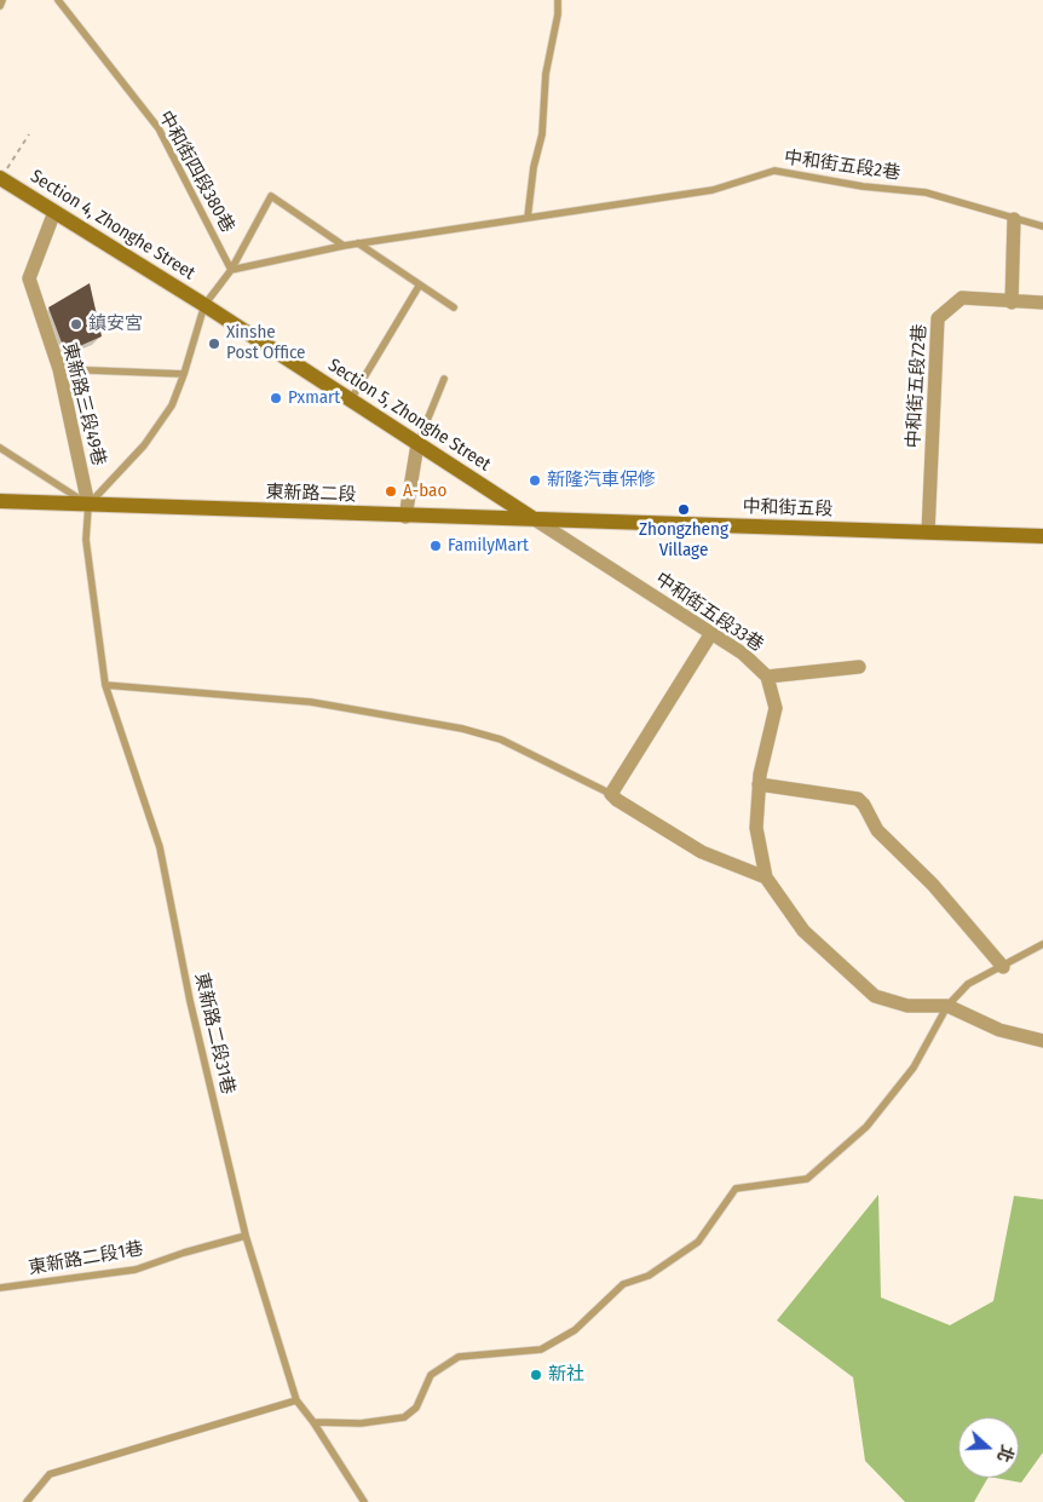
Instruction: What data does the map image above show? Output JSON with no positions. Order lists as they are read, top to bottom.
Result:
{
  "streets": {
    "main road": [
      "Section 4, Zhonghe Street",
      "Section 5, Zhonghe Street",
      "東新路二段",
      "中和街五段"
    ],
    "street": ["中和街五段72巷", "東新路三段49巷", "中和街五段33巷"],
    "lane": [
      "中和街五段2巷",
      "中和街四段380巷",
      "東新路二段31巷",
      "東新路二段1巷"
    ]
  },
  "crossings": [
    ["中和街五段2巷", "中和街四段380巷"],
    ["Section 4, Zhonghe Street", "東新路三段49巷"],
    ["Section 4, Zhonghe Street", "Section 5, Zhonghe Street"],
    ["中和街五段72巷", "中和街五段"],
    ["東新路三段49巷", "東新路二段"],
    ["東新路三段49巷", "東新路二段31巷"],
    ["Section 5, Zhonghe Street", "東新路二段"],
    ["Section 5, Zhonghe Street", "中和街五段"],
    ["Section 5, Zhonghe Street", "中和街五段33巷"],
    ["東新路二段", "中和街五段"],
    ["東新路二段", "中和街五段33巷"],
    ["東新路二段", "東新路二段31巷"],
    ["中和街五段", "中和街五段33巷"],
    ["東新路二段31巷", "東新路二段1巷"]
  ],
  "places": [
    "鎮安宮",
    "Xinshe Post Office",
    "Pxmart",
    "新隆汽車保修",
    "A-bao",
    "Zhongzheng Village",
    "FamilyMart",
    "新社"
  ],
  "north": "right"
}
